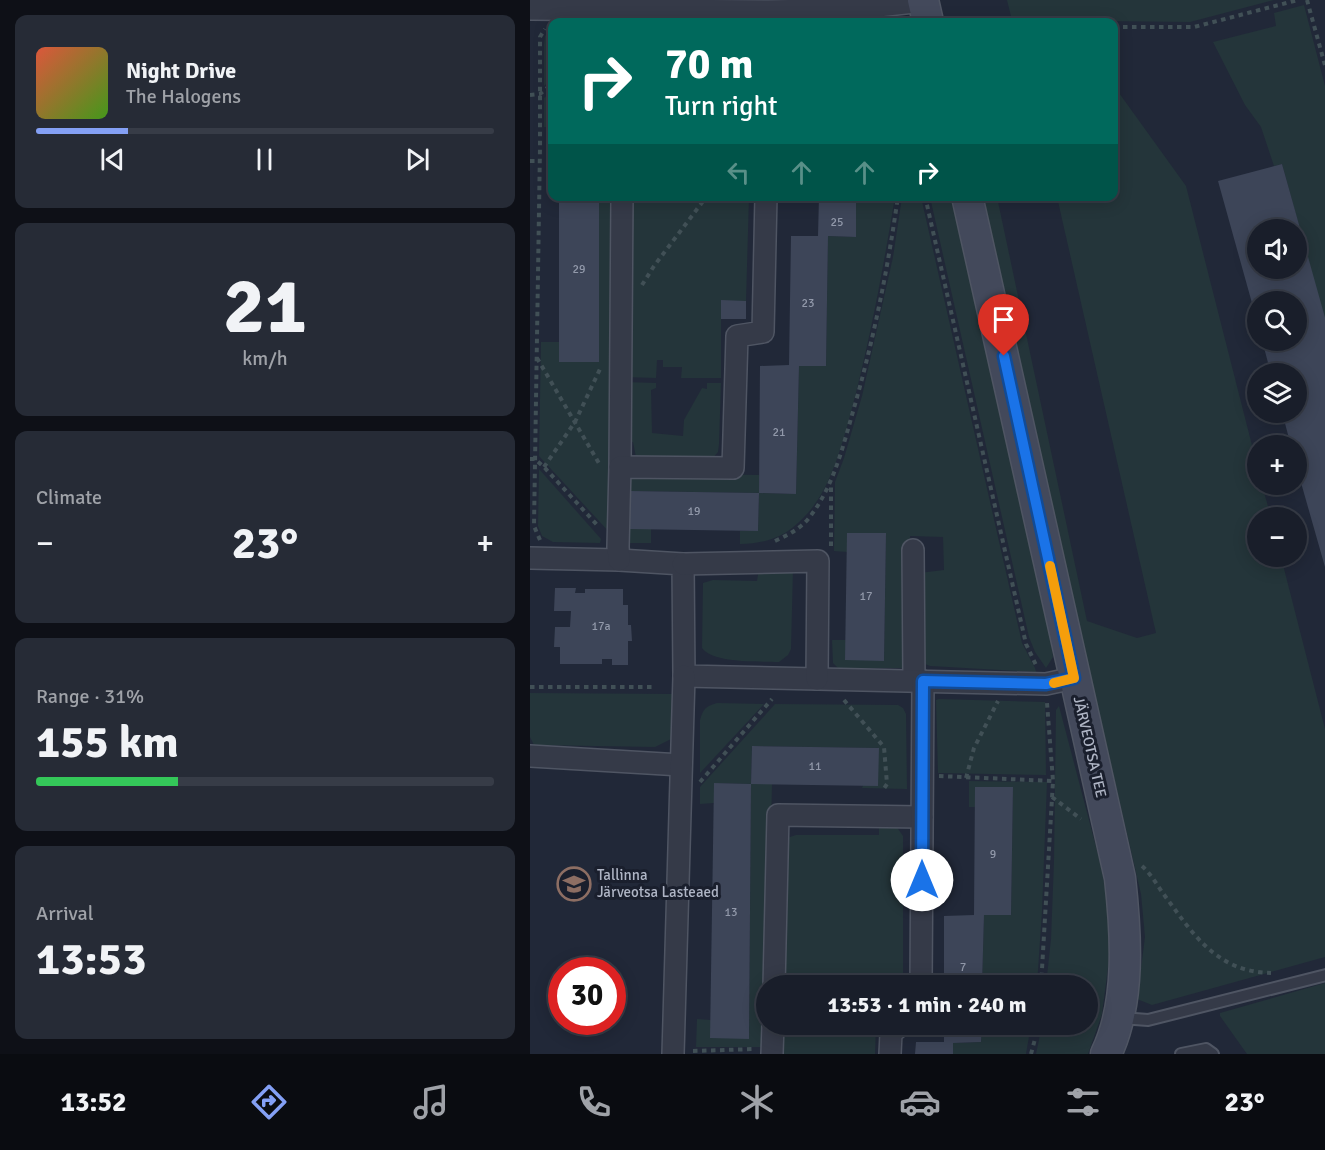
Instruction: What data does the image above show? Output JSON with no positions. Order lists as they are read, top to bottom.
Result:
{
  "streets": {
    "main road": ["JÄRVEOTSA TEE"]
  },
  "places": {
    "school or university": ["Tallinna Järveotsa Lasteaed"]
  },
  "house_numbers": [
    "25",
    "29",
    "23",
    "21",
    "19",
    "17",
    "17a",
    "11",
    "9",
    "13",
    "7"
  ],
  "page": {
    "turn": ["70 m", "Turn right"],
    "song": ["Night Drive", "The Halogens"],
    "map_buttons": ["+", "−"],
    "tile": [
      ["21", "km/h"],
      "Climate",
      ["Range · 31%", "155 km"],
      ["Arrival", "13:53"]
    ],
    "heat": ["−", "23°", "+"],
    "limit": "30",
    "trip": "13:53 · 1 min · 240 m",
    "tabs": ["13:52", "23°"]
  }
}
